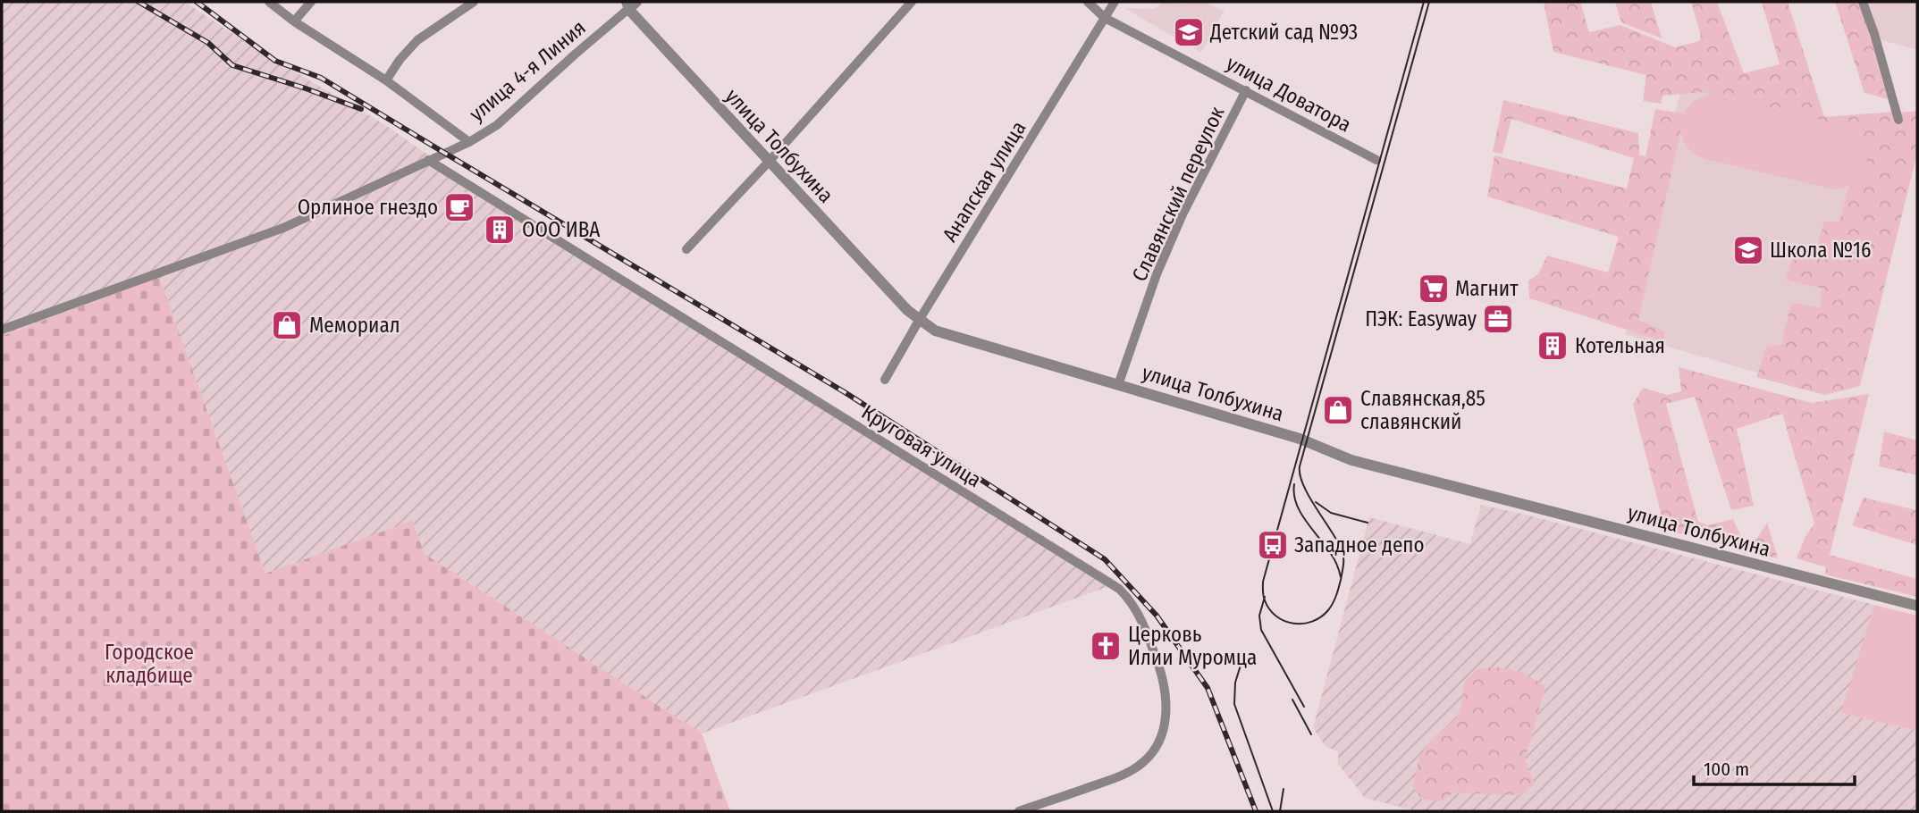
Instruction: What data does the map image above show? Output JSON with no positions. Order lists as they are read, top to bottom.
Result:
{
  "streets": {
    "street": [
      "улица 4-я Линия",
      "улица Доватора",
      "улица Толбухина",
      "Анапская улица",
      "Славянский переулок",
      "Круговая улица"
    ]
  },
  "crossings": [
    ["улица 4-я Линия", "улица Толбухина"],
    ["улица 4-я Линия", "Круговая улица"],
    ["улица Доватора", "Анапская улица"],
    ["улица Доватора", "Славянский переулок"],
    ["улица Толбухина", "Анапская улица"],
    ["улица Толбухина", "Славянский переулок"]
  ],
  "parks": ["Городское кладбище"],
  "places": {
    "school or university": ["Детский сад №93", "Школа №16"],
    "cafe": ["Орлиное гнездо"],
    "building": ["ООО ИВА", "Котельная"],
    "supermarket": ["Магнит"],
    "office": ["ПЭК: Easyway"],
    "shop": ["Мемориал", "Славянская,85 славянский"],
    "bus stop": ["Западное депо"],
    "church": ["Церковь Илии Муромца"]
  },
  "scale_bar": "100 m"
}
